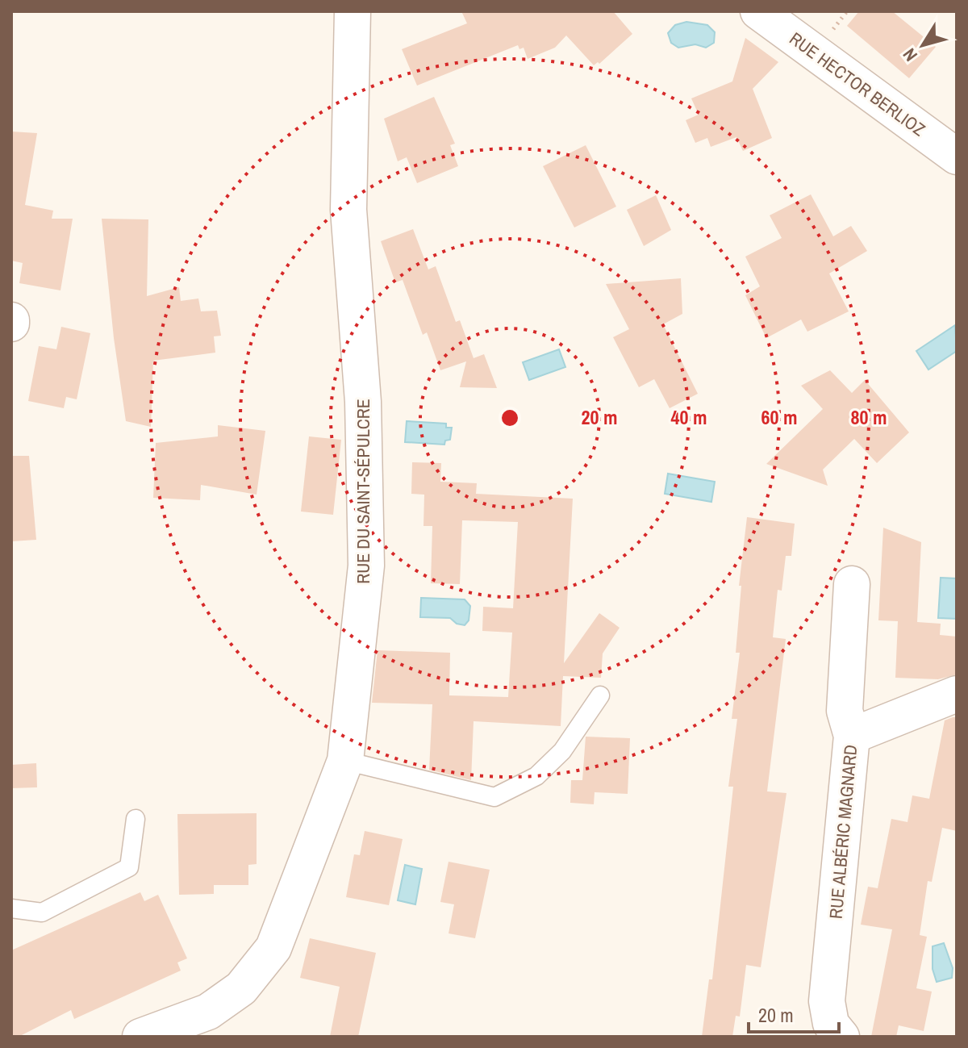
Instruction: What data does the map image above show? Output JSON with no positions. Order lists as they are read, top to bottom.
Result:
{
  "streets": {
    "street": ["RUE HECTOR BERLIOZ", "RUE DU SAINT-SÉPULCRE", "RUE ALBÉRIC MAGNARD"]
  },
  "scale_bar": "20 m",
  "north": "bottom left",
  "rings": [
    "20 m",
    "40 m",
    "60 m",
    "80 m"
  ]
}
